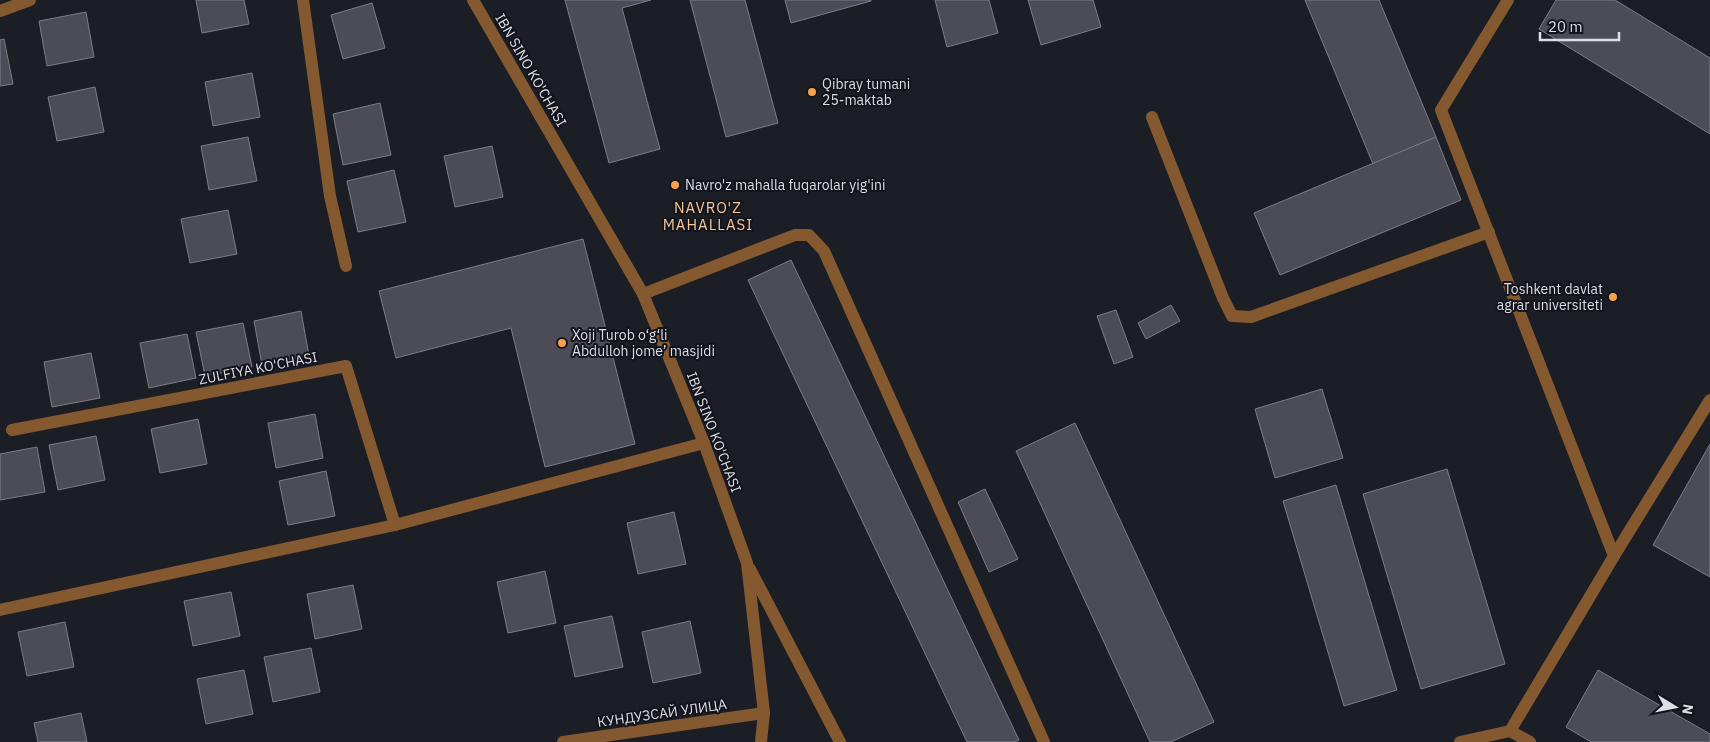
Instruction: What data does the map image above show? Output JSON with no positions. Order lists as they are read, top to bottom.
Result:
{
  "streets": {
    "street": ["IBN SINO KO'CHASI", "ZULFIYA KO'CHASI", "КУНДУЗСАЙ УЛИЦА"]
  },
  "crossings": [
    ["IBN SINO KO'CHASI", "КУНДУЗСАЙ УЛИЦА"]
  ],
  "districts": ["NAVRO'Z MAHALLASI"],
  "places": [
    "Qibray tumani 25-maktab",
    "Navro'z mahalla fuqarolar yig'ini",
    "Toshkent davlat agrar universiteti",
    "Xoji Turob o‘g‘li Abdulloh jome’ masjidi"
  ],
  "scale_bar": "20 m",
  "north": "right"
}
